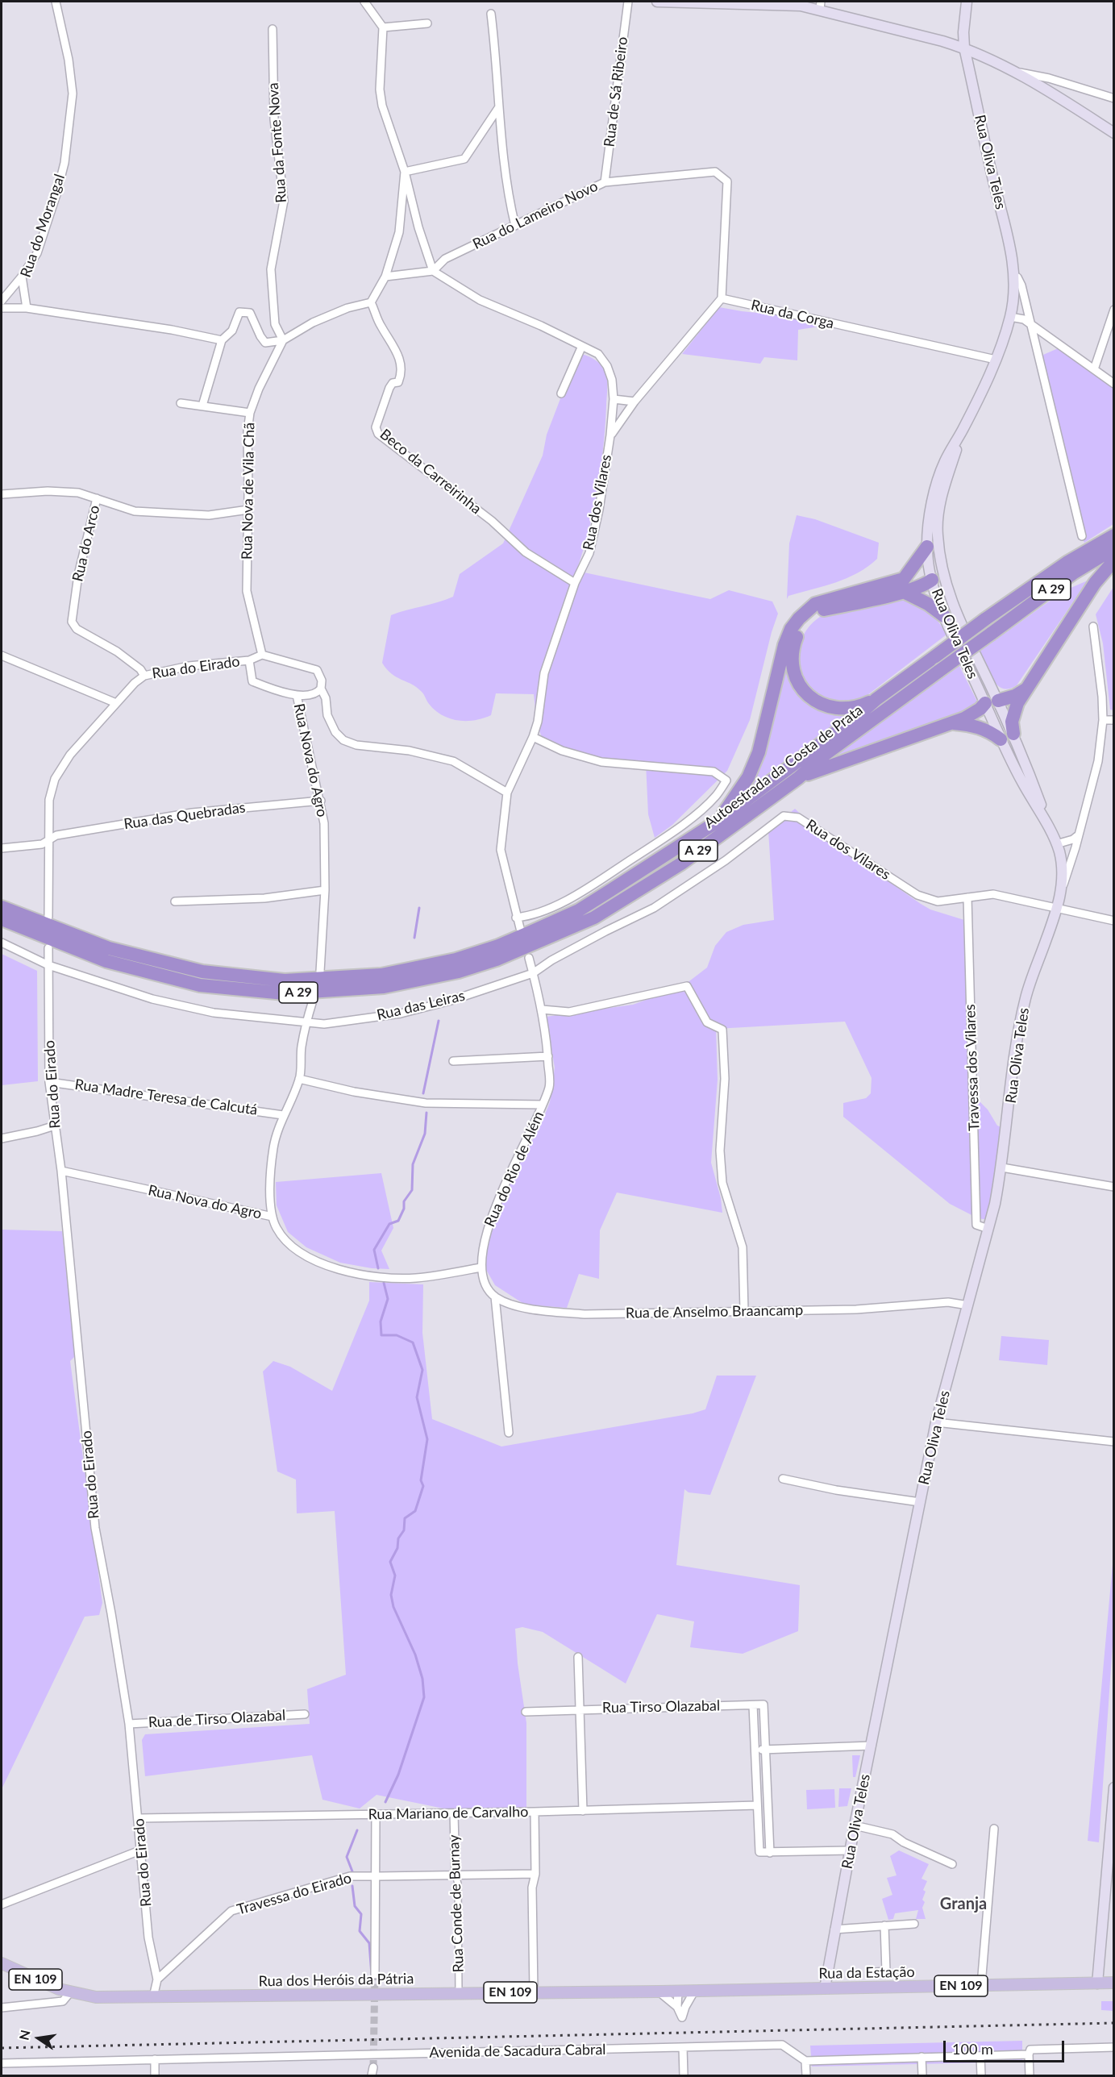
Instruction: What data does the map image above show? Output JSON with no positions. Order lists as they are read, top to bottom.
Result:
{
  "streets": {
    "highway": ["A 29", "Autoestrada da Costa de Prata"],
    "main road": [
      "Rua Oliva Teles",
      "Rua da Estação",
      "EN 109",
      "Rua dos Heróis da Pátria"
    ],
    "street": [
      "Rua de Sá Ribeiro",
      "Rua da Fonte Nova",
      "Rua do Lameiro Novo",
      "Rua do Morangal",
      "Rua da Corga",
      "Beco da Carreirinha",
      "Rua Nova de Vila Chã",
      "Rua dos Vilares",
      "Rua do Arco",
      "Rua do Eirado",
      "Rua Nova do Agro",
      "Rua das Quebradas",
      "Rua das Leiras",
      "Travessa dos Vilares",
      "Rua Madre Teresa de Calcutá",
      "Rua do Rio de Além",
      "Rua de Anselmo Braancamp",
      "Rua Tirso Olazabal",
      "Rua de Tirso Olazabal",
      "Rua Mariano de Carvalho",
      "Travessa do Eirado",
      "Rua Conde de Burnay",
      "Avenida de Sacadura Cabral"
    ]
  },
  "crossings": [
    ["Rua de Sá Ribeiro", "Rua do Lameiro Novo"],
    ["Rua da Fonte Nova", "Rua Nova de Vila Chã"],
    ["Rua Oliva Teles", "Rua da Corga"],
    ["Rua Oliva Teles", "Rua dos Vilares"],
    ["Rua Oliva Teles", "Travessa dos Vilares"],
    ["Rua Oliva Teles", "Rua de Anselmo Braancamp"],
    ["Rua Oliva Teles", "Rua da Estação"],
    ["Rua do Lameiro Novo", "Rua da Corga"],
    ["Beco da Carreirinha", "Rua dos Vilares"],
    ["Rua Nova de Vila Chã", "Rua do Arco"],
    ["Rua Nova de Vila Chã", "Rua do Eirado"],
    ["Rua dos Vilares", "Rua das Leiras"],
    ["Rua dos Vilares", "Travessa dos Vilares"],
    ["Rua dos Vilares", "Rua do Rio de Além"],
    ["Rua do Arco", "Rua do Eirado"],
    ["Rua do Eirado", "Rua Nova do Agro"],
    ["Rua do Eirado", "Rua das Quebradas"],
    ["Rua do Eirado", "Rua das Leiras"],
    ["Rua do Eirado", "Rua Madre Teresa de Calcutá"],
    ["Rua do Eirado", "Rua de Tirso Olazabal"],
    ["Rua do Eirado", "Rua Mariano de Carvalho"],
    ["Rua do Eirado", "Travessa do Eirado"],
    ["Rua do Eirado", "Rua dos Heróis da Pátria"],
    ["Rua Nova do Agro", "Rua das Quebradas"],
    ["Rua Nova do Agro", "Rua das Leiras"],
    ["Rua Nova do Agro", "Rua Madre Teresa de Calcutá"],
    ["Rua das Leiras", "Rua do Rio de Além"],
    ["Rua Mariano de Carvalho", "Rua Conde de Burnay"],
    ["Rua Conde de Burnay", "Rua dos Heróis da Pátria"],
    ["Rua da Estação", "Rua dos Heróis da Pátria"]
  ],
  "districts": ["Granja"],
  "scale_bar": "100 m",
  "north": "left"
}
